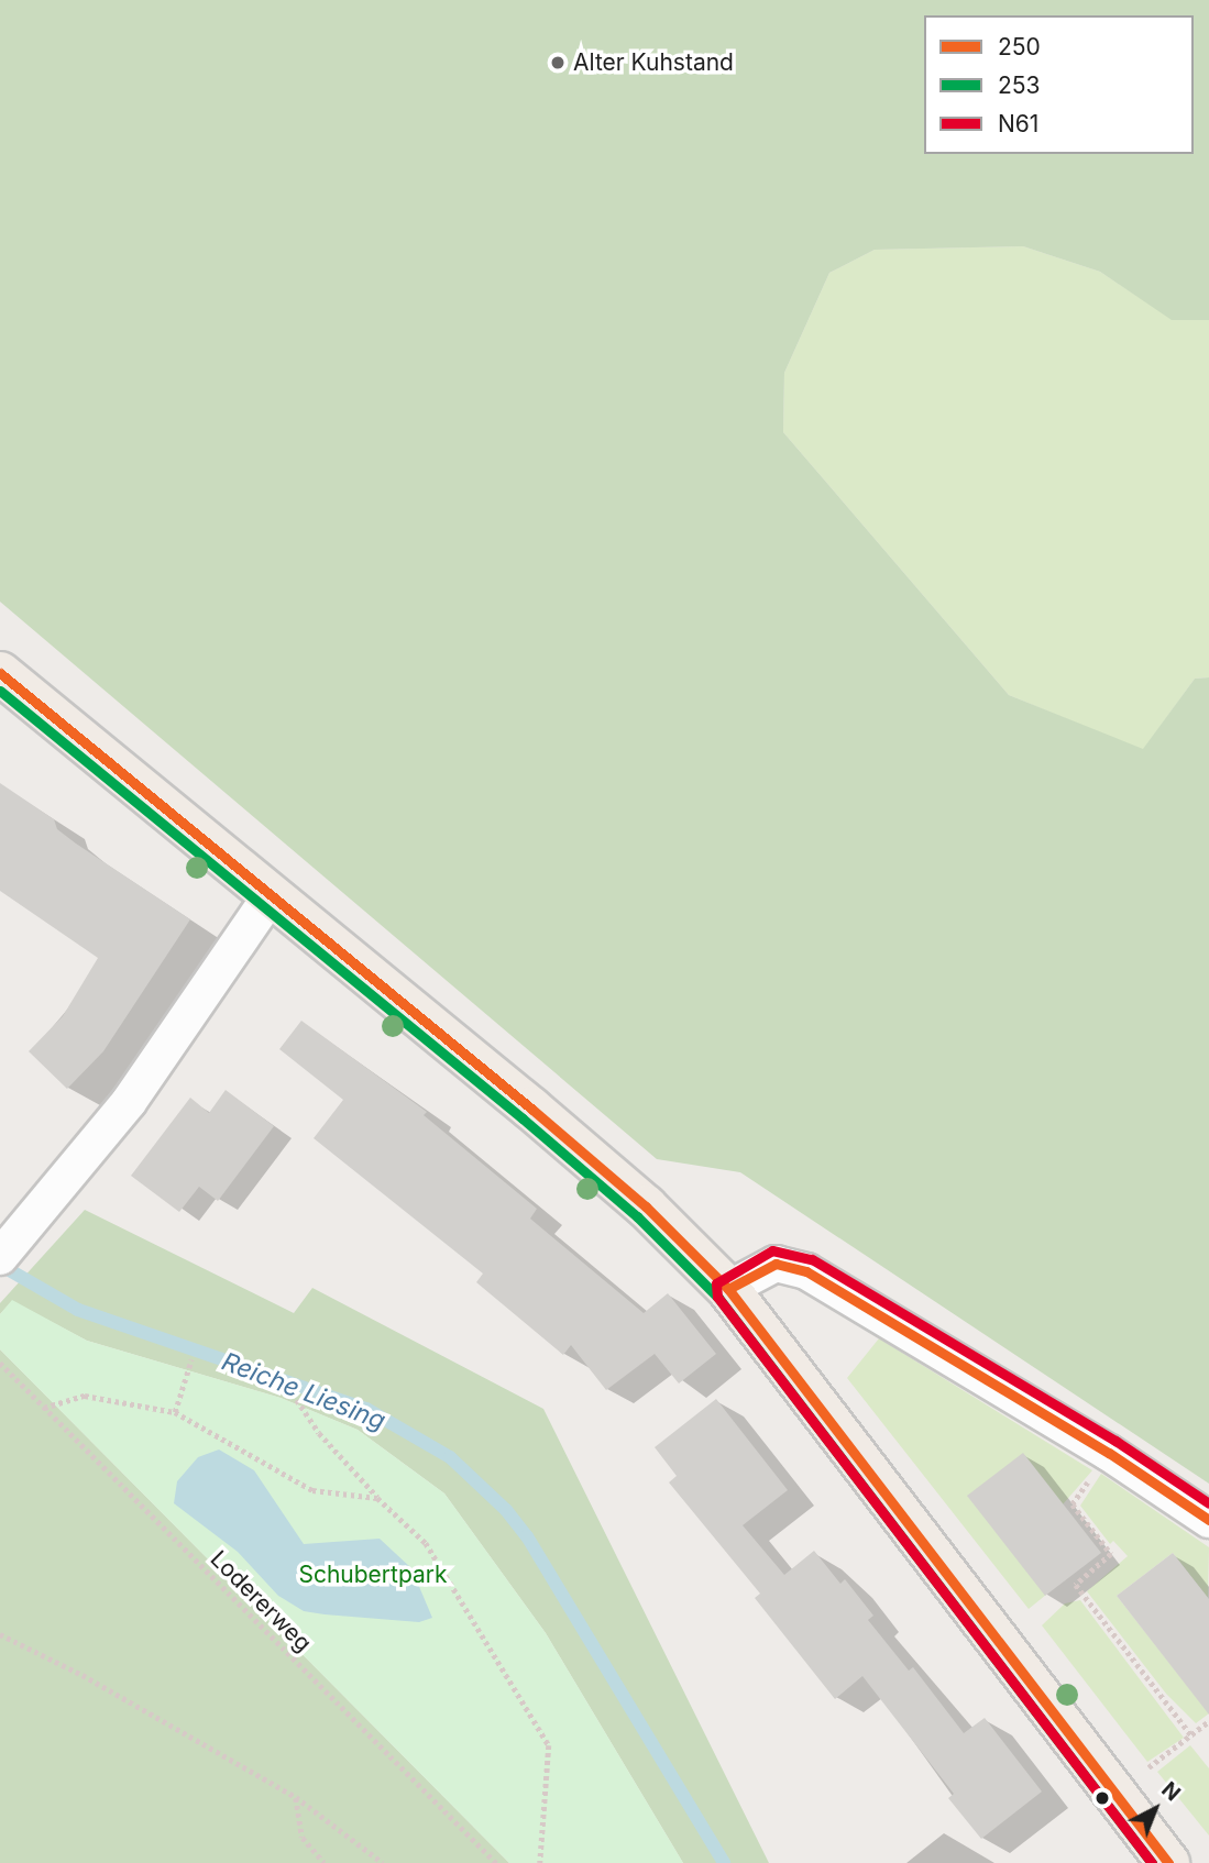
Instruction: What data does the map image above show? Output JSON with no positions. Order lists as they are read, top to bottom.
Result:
{
  "streets": {
    "path": ["Lodererweg"]
  },
  "water": ["Reiche Liesing"],
  "parks": ["Schubertpark"],
  "places": ["Alter Kuhstand"],
  "lines": ["transit line 250", "transit line 253", "transit line N61"],
  "legend": ["250", "253", "N61"],
  "north": "top right"
}
